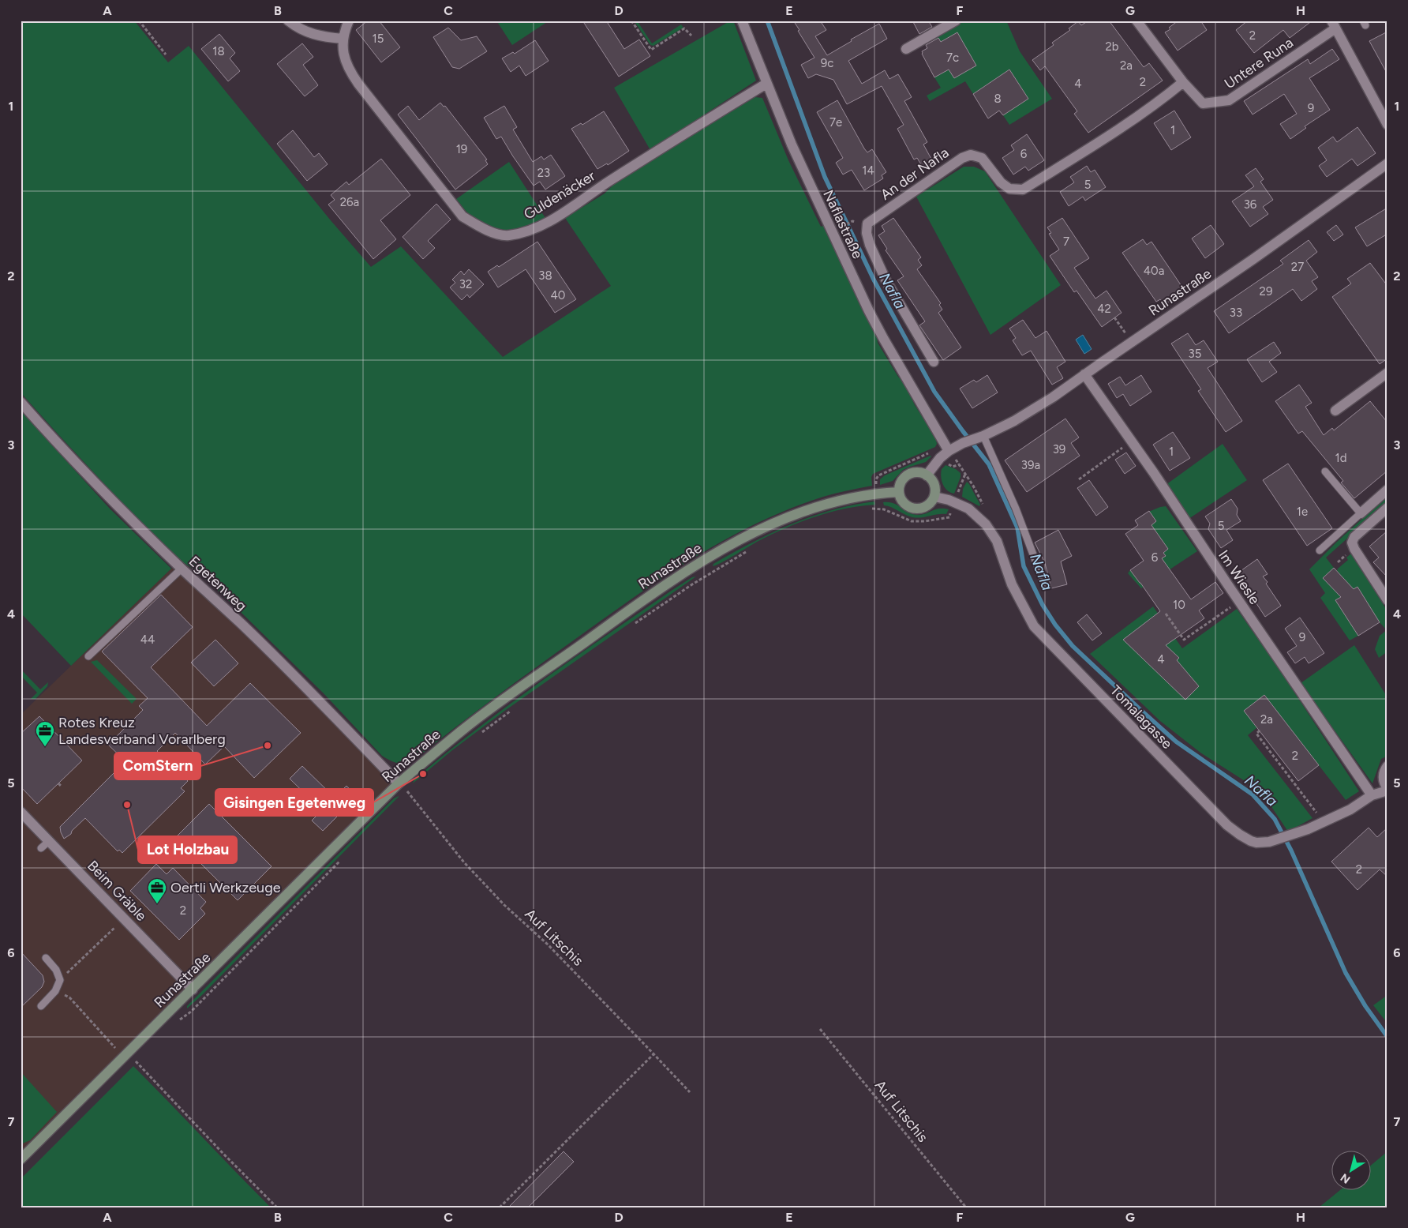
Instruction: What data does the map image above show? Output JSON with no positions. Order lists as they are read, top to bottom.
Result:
{
  "streets": {
    "street": [
      "Untere Runa",
      "An der Nafla",
      "Guldenäcker",
      "Naflastraße",
      "Runastraße",
      "Im Wiesle",
      "Egetenweg",
      "Tomalagasse",
      "Beim Gräble"
    ],
    "path": ["Auf Litschis"]
  },
  "crossings": [
    ["Untere Runa", "An der Nafla"],
    ["Guldenäcker", "Naflastraße"],
    ["Naflastraße", "Runastraße"],
    ["Runastraße", "Im Wiesle"],
    ["Runastraße", "Egetenweg"],
    ["Runastraße", "Tomalagasse"],
    ["Runastraße", "Beim Gräble"],
    ["Im Wiesle", "Tomalagasse"]
  ],
  "water": ["Nafla"],
  "places": {
    "other": ["ComStern", "Gisingen Egetenweg", "Lot Holzbau"],
    "office": ["Rotes Kreuz Landesverband Vorarlberg", "Oertli Werkzeuge"]
  },
  "house_numbers": [
    "2",
    "15",
    "2b",
    "18",
    "7c",
    "9c",
    "2a",
    "2",
    "4",
    "8",
    "9",
    "7e",
    "1",
    "19",
    "6",
    "14",
    "23",
    "5",
    "26a",
    "36",
    "7",
    "27",
    "40a",
    "38",
    "32",
    "29",
    "40",
    "42",
    "33",
    "35",
    "39",
    "1",
    "1d",
    "39a",
    "1e",
    "5",
    "6",
    "10",
    "9",
    "44",
    "4",
    "2a",
    "2",
    "2",
    "2"
  ],
  "north": "bottom left",
  "grid": {
    "columns": [
      "A",
      "B",
      "C",
      "D",
      "E",
      "F",
      "G",
      "H"
    ],
    "rows": [
      "1",
      "2",
      "3",
      "4",
      "5",
      "6",
      "7"
    ]
  }
}
